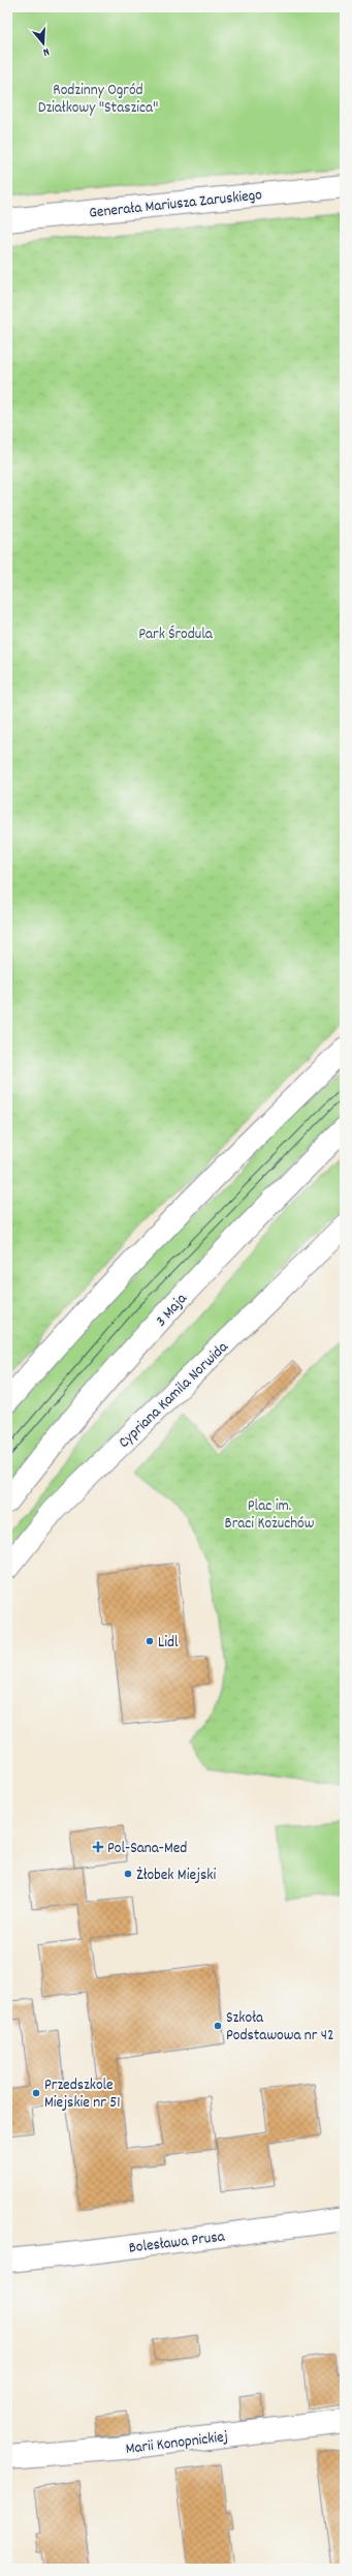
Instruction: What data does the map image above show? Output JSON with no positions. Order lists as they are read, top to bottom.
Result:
{
  "streets": {
    "street": [
      "Generała Mariusza Zaruskiego",
      "3 Maja",
      "Cypriana Kamila Norwida",
      "Bolesława Prusa",
      "Marii Konopnickiej"
    ]
  },
  "parks": ["Rodzinny Ogród Działkowy \"Staszica\"", "Park Środula", "Plac im. Braci Kożuchów"],
  "places": {
    "other": [
      "Lidl",
      "Żłobek Miejski",
      "Szkoła Podstawowa nr 42",
      "Przedszkole Miejskie nr 51"
    ],
    "health": ["Pol-Sana-Med"]
  },
  "north": "bottom"
}
